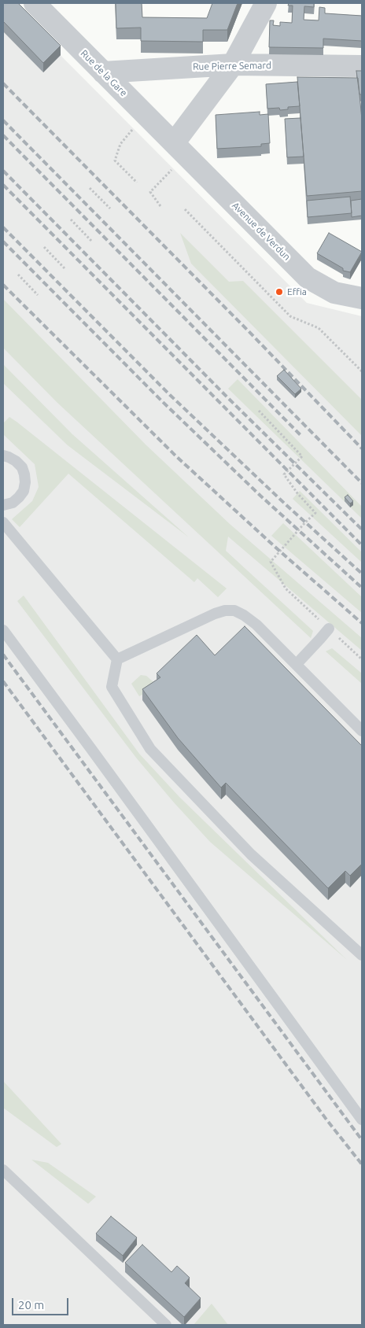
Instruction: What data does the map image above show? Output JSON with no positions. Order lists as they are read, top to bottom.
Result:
{
  "streets": {
    "street": ["Rue Pierre Semard", "Rue de la Gare", "Avenue de Verdun"]
  },
  "crossings": [
    ["Rue Pierre Semard", "Rue de la Gare"],
    ["Rue de la Gare", "Avenue de Verdun"]
  ],
  "places": ["Effia"],
  "scale_bar": "20 m"
}
